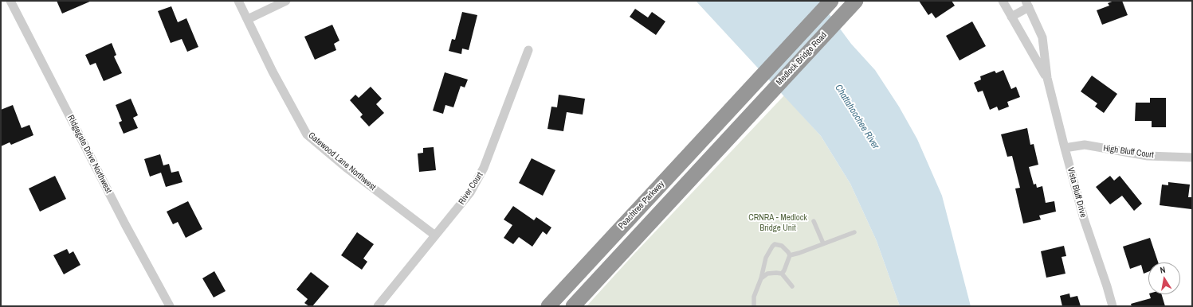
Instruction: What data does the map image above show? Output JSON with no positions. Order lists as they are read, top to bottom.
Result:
{
  "streets": {
    "highway": ["Medlock Bridge Road", "Peachtree Parkway"],
    "street": [
      "High Bluff Court",
      "Ridgegate Drive Northwest",
      "Gatewood Lane Northwest",
      "River Court",
      "Vista Bluff Drive"
    ]
  },
  "crossings": [
    ["Medlock Bridge Road", "Peachtree Parkway"],
    ["High Bluff Court", "Vista Bluff Drive"],
    ["Gatewood Lane Northwest", "River Court"]
  ],
  "water": ["Chattahoochee River"],
  "parks": ["CRNRA - Medlock Bridge Unit"],
  "north": "top"
}
